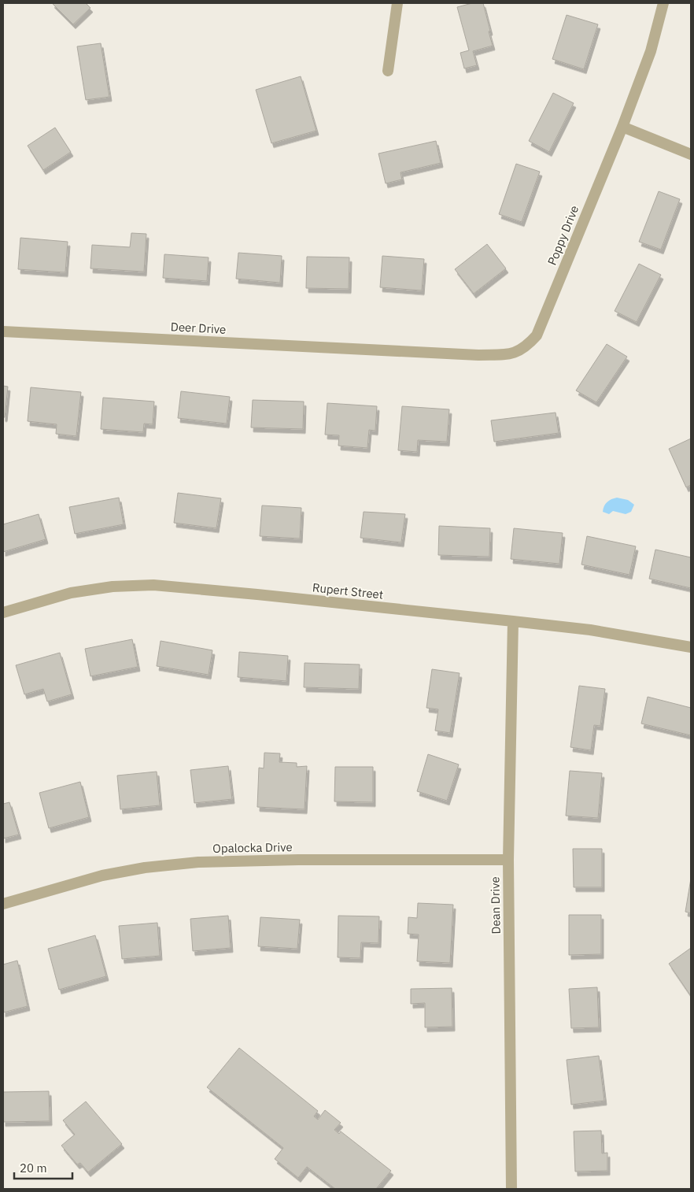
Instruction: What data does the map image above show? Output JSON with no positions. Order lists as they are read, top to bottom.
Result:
{
  "streets": {
    "street": [
      "Poppy Drive",
      "Deer Drive",
      "Rupert Street",
      "Opalocka Drive",
      "Dean Drive"
    ]
  },
  "crossings": [
    ["Poppy Drive", "Deer Drive"],
    ["Rupert Street", "Dean Drive"],
    ["Opalocka Drive", "Dean Drive"]
  ],
  "scale_bar": "20 m"
}
